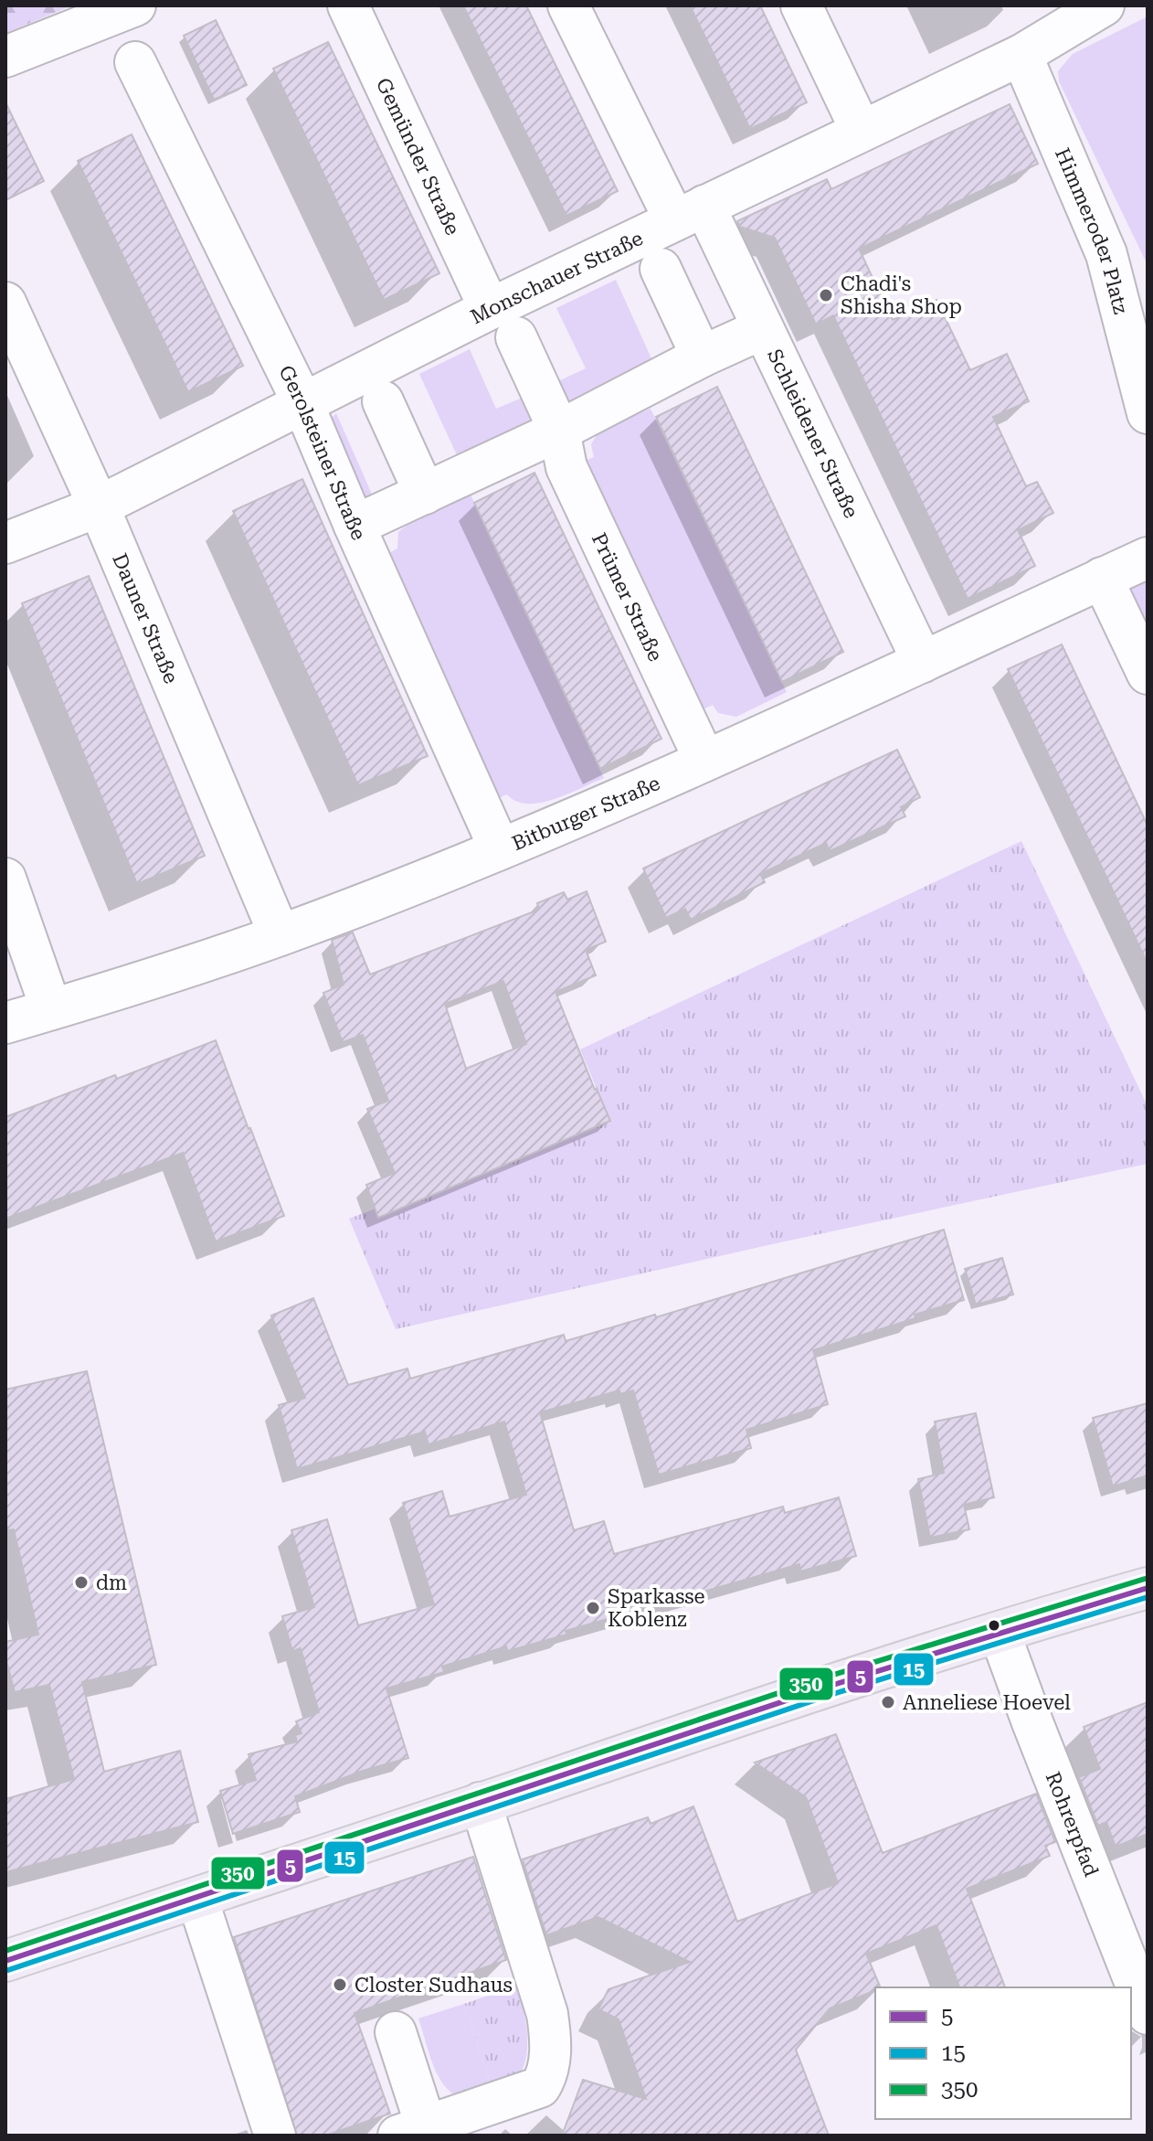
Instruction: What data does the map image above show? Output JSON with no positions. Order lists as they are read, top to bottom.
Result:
{
  "streets": {
    "street": [
      "Gemünder Straße",
      "Himmeroder Platz",
      "Monschauer Straße",
      "Schleidener Straße",
      "Gerolsteiner Straße",
      "Prümer Straße",
      "Dauner Straße",
      "Bitburger Straße",
      "Rohrerpfad"
    ]
  },
  "crossings": [
    ["Gemünder Straße", "Monschauer Straße"],
    ["Himmeroder Platz", "Monschauer Straße"],
    ["Monschauer Straße", "Schleidener Straße"],
    ["Monschauer Straße", "Gerolsteiner Straße"],
    ["Monschauer Straße", "Dauner Straße"],
    ["Schleidener Straße", "Bitburger Straße"],
    ["Gerolsteiner Straße", "Bitburger Straße"],
    ["Prümer Straße", "Bitburger Straße"],
    ["Dauner Straße", "Bitburger Straße"]
  ],
  "places": [
    "Chadi's Shisha Shop",
    "dm",
    "Sparkasse Koblenz",
    "Anneliese Hoevel",
    "Closter Sudhaus"
  ],
  "lines": ["transit line 350", "transit line 5", "transit line 15"],
  "legend": ["5", "15", "350"]
}
